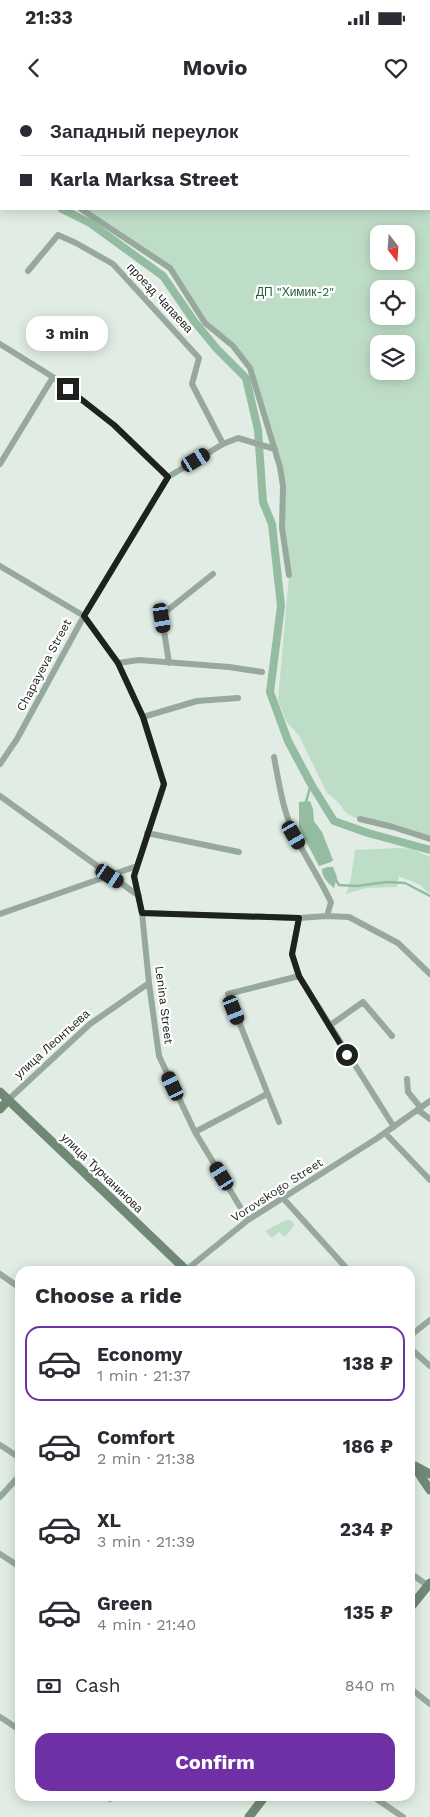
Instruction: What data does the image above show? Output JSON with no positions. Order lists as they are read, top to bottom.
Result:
{
  "streets": {
    "street": [
      "проезд Чапаева",
      "Chapayeva Street",
      "Lenina Street",
      "улица Леонтьева",
      "улица Турчанинова",
      "Vorovskogo Street"
    ]
  },
  "crossings": [
    ["проезд Чапаева", "Chapayeva Street"],
    ["Chapayeva Street", "Lenina Street"],
    ["Lenina Street", "улица Леонтьева"],
    ["Lenina Street", "Vorovskogo Street"],
    ["улица Леонтьева", "улица Турчанинова"]
  ],
  "parks": ["ДП \"Химик-2\""],
  "north": "bottom",
  "page": {
    "status": "21:33",
    "header": "Movio",
    "banner": ["Западный переулок", "Karla Marksa Street"],
    "bubble": "3 min",
    "heading": "Choose a ride",
    "list": [
      {
        "name": "Economy",
        "note": "1 min · 21:37",
        "value": "138 ₽"
      },
      {
        "name": "Comfort",
        "note": "2 min · 21:38",
        "value": "186 ₽"
      },
      {
        "name": "XL",
        "note": "3 min · 21:39",
        "value": "234 ₽"
      },
      {
        "name": "Green",
        "note": "4 min · 21:40",
        "value": "135 ₽"
      }
    ],
    "pay": ["Cash", "840 m"],
    "buttons": "Confirm"
  }
}
